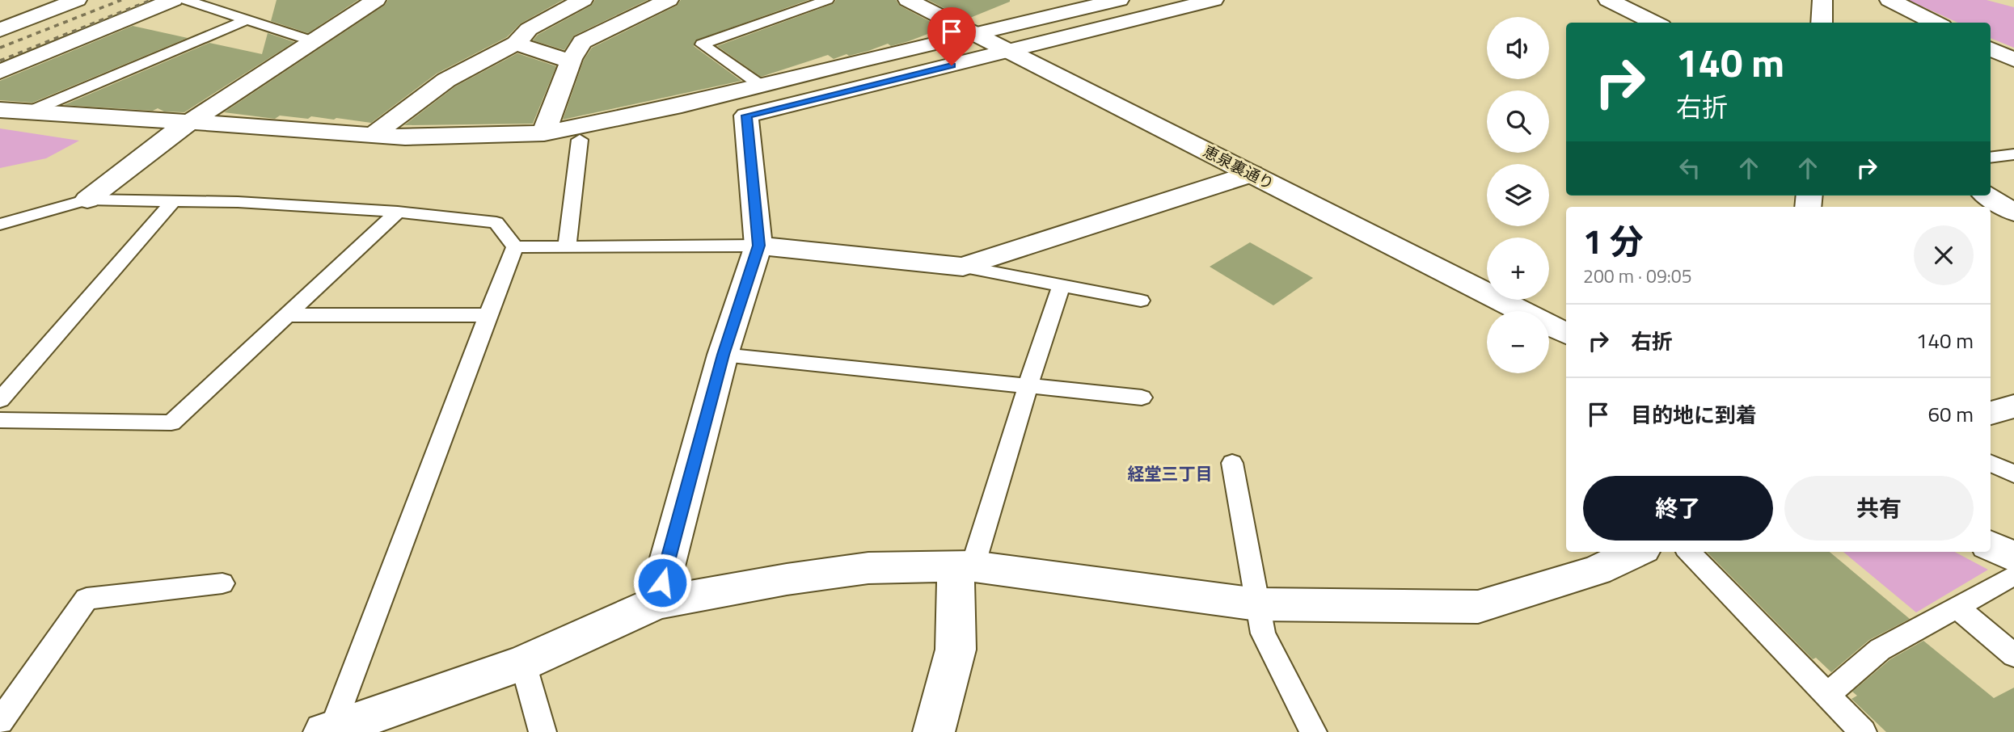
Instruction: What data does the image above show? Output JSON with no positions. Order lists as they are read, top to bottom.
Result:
{
  "streets": {
    "street": ["恵泉裏通り"]
  },
  "districts": ["経堂三丁目"],
  "page": {
    "map_buttons": ["+", "−"],
    "turn": ["140 m", "右折"],
    "heading": ["1 分", "200 m · 09:05"],
    "list": [
      {
        "name": "右折",
        "value": "140 m"
      },
      {
        "name": "目的地に到着",
        "value": "60 m"
      }
    ],
    "buttons": ["終了", "共有"]
  }
}
